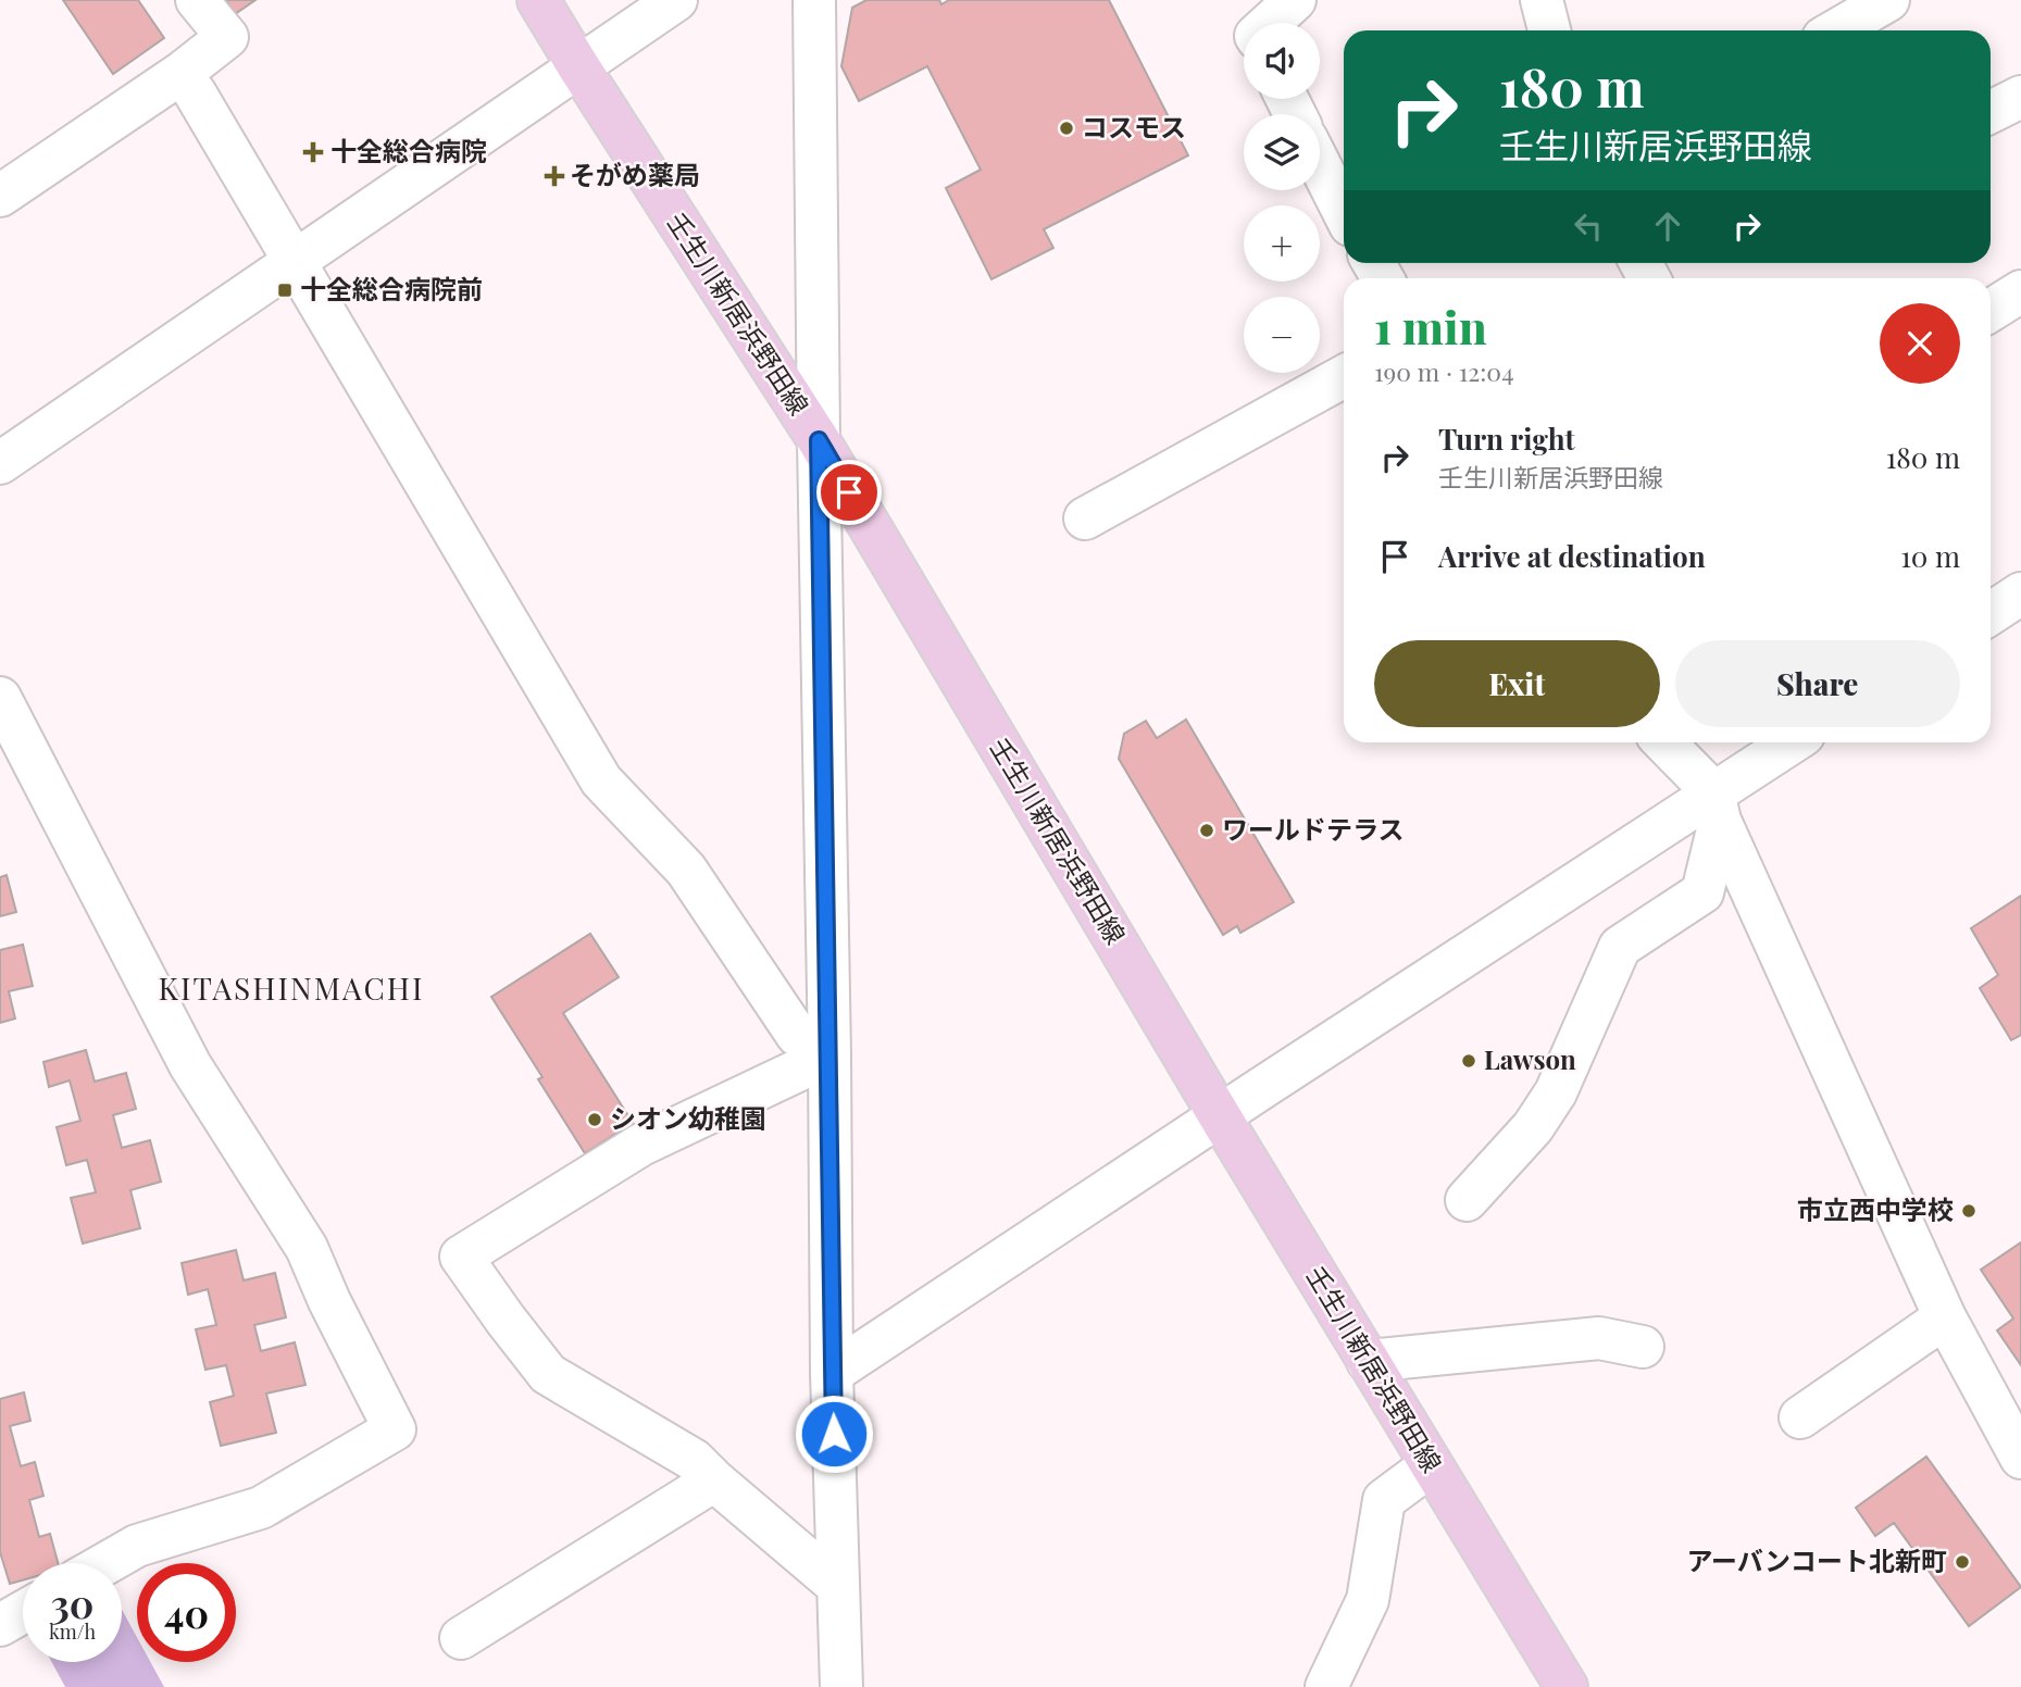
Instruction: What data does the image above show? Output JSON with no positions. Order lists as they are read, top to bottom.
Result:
{
  "streets": {
    "main road": ["壬生川新居浜野田線"]
  },
  "districts": ["KITASHINMACHI"],
  "places": {
    "other": [
      "コスモス",
      "ワールドテラス",
      "Lawson",
      "シオン幼稚園",
      "市立西中学校",
      "アーバンコート北新町"
    ],
    "health": ["十全総合病院", "そがめ薬局"],
    "transit": ["十全総合病院前"]
  },
  "page": {
    "map_buttons": ["+", "−"],
    "turn": ["180 m", "壬生川新居浜野田線"],
    "heading": ["1 min", "190 m · 12:04"],
    "list": [
      {
        "name": "Turn right",
        "note": "壬生川新居浜野田線",
        "value": "180 m"
      },
      {
        "name": "Arrive at destination",
        "value": "10 m"
      }
    ],
    "buttons": ["Exit", "Share"],
    "speed": "30 km/h",
    "limit": "40"
  }
}
